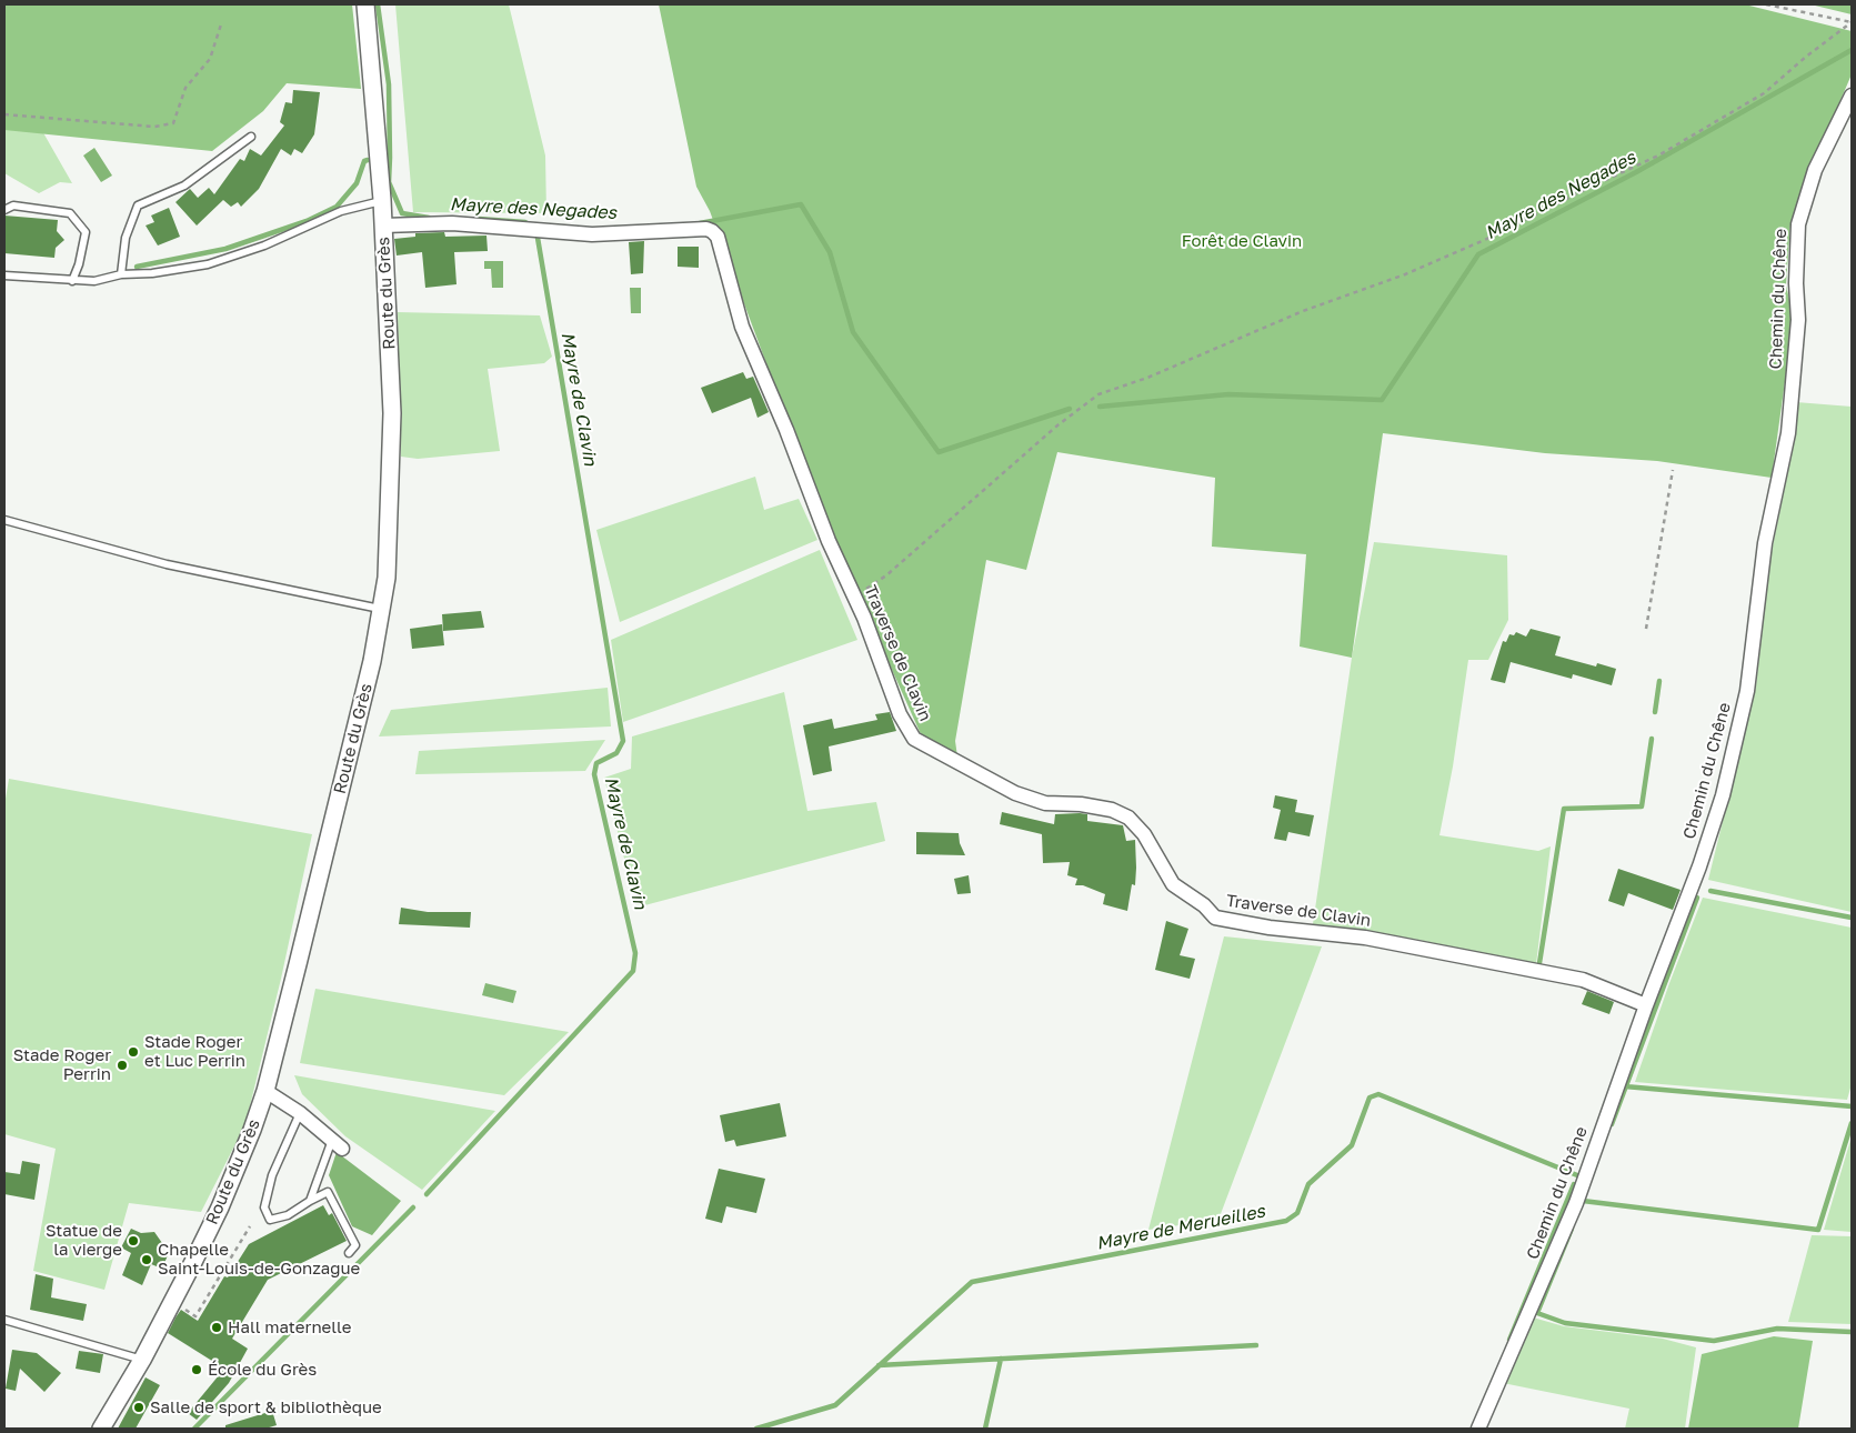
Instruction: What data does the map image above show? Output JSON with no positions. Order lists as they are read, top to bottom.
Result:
{
  "streets": {
    "street": ["Route du Grès", "Chemin du Chêne", "Traverse de Clavin"]
  },
  "crossings": [
    ["Route du Grès", "Traverse de Clavin"],
    ["Chemin du Chêne", "Traverse de Clavin"]
  ],
  "water": ["Mayre des Negades", "Mayre de Clavin", "Mayre de Merueilles"],
  "parks": ["Forêt de Clavin"],
  "places": [
    "Stade Roger et Luc Perrin",
    "Stade Roger Perrin",
    "Statue de la vierge",
    "Chapelle Saint-Louis-de-Gonzague",
    "Hall maternelle",
    "École du Grès",
    "Salle de sport & bibliothèque"
  ]
}
